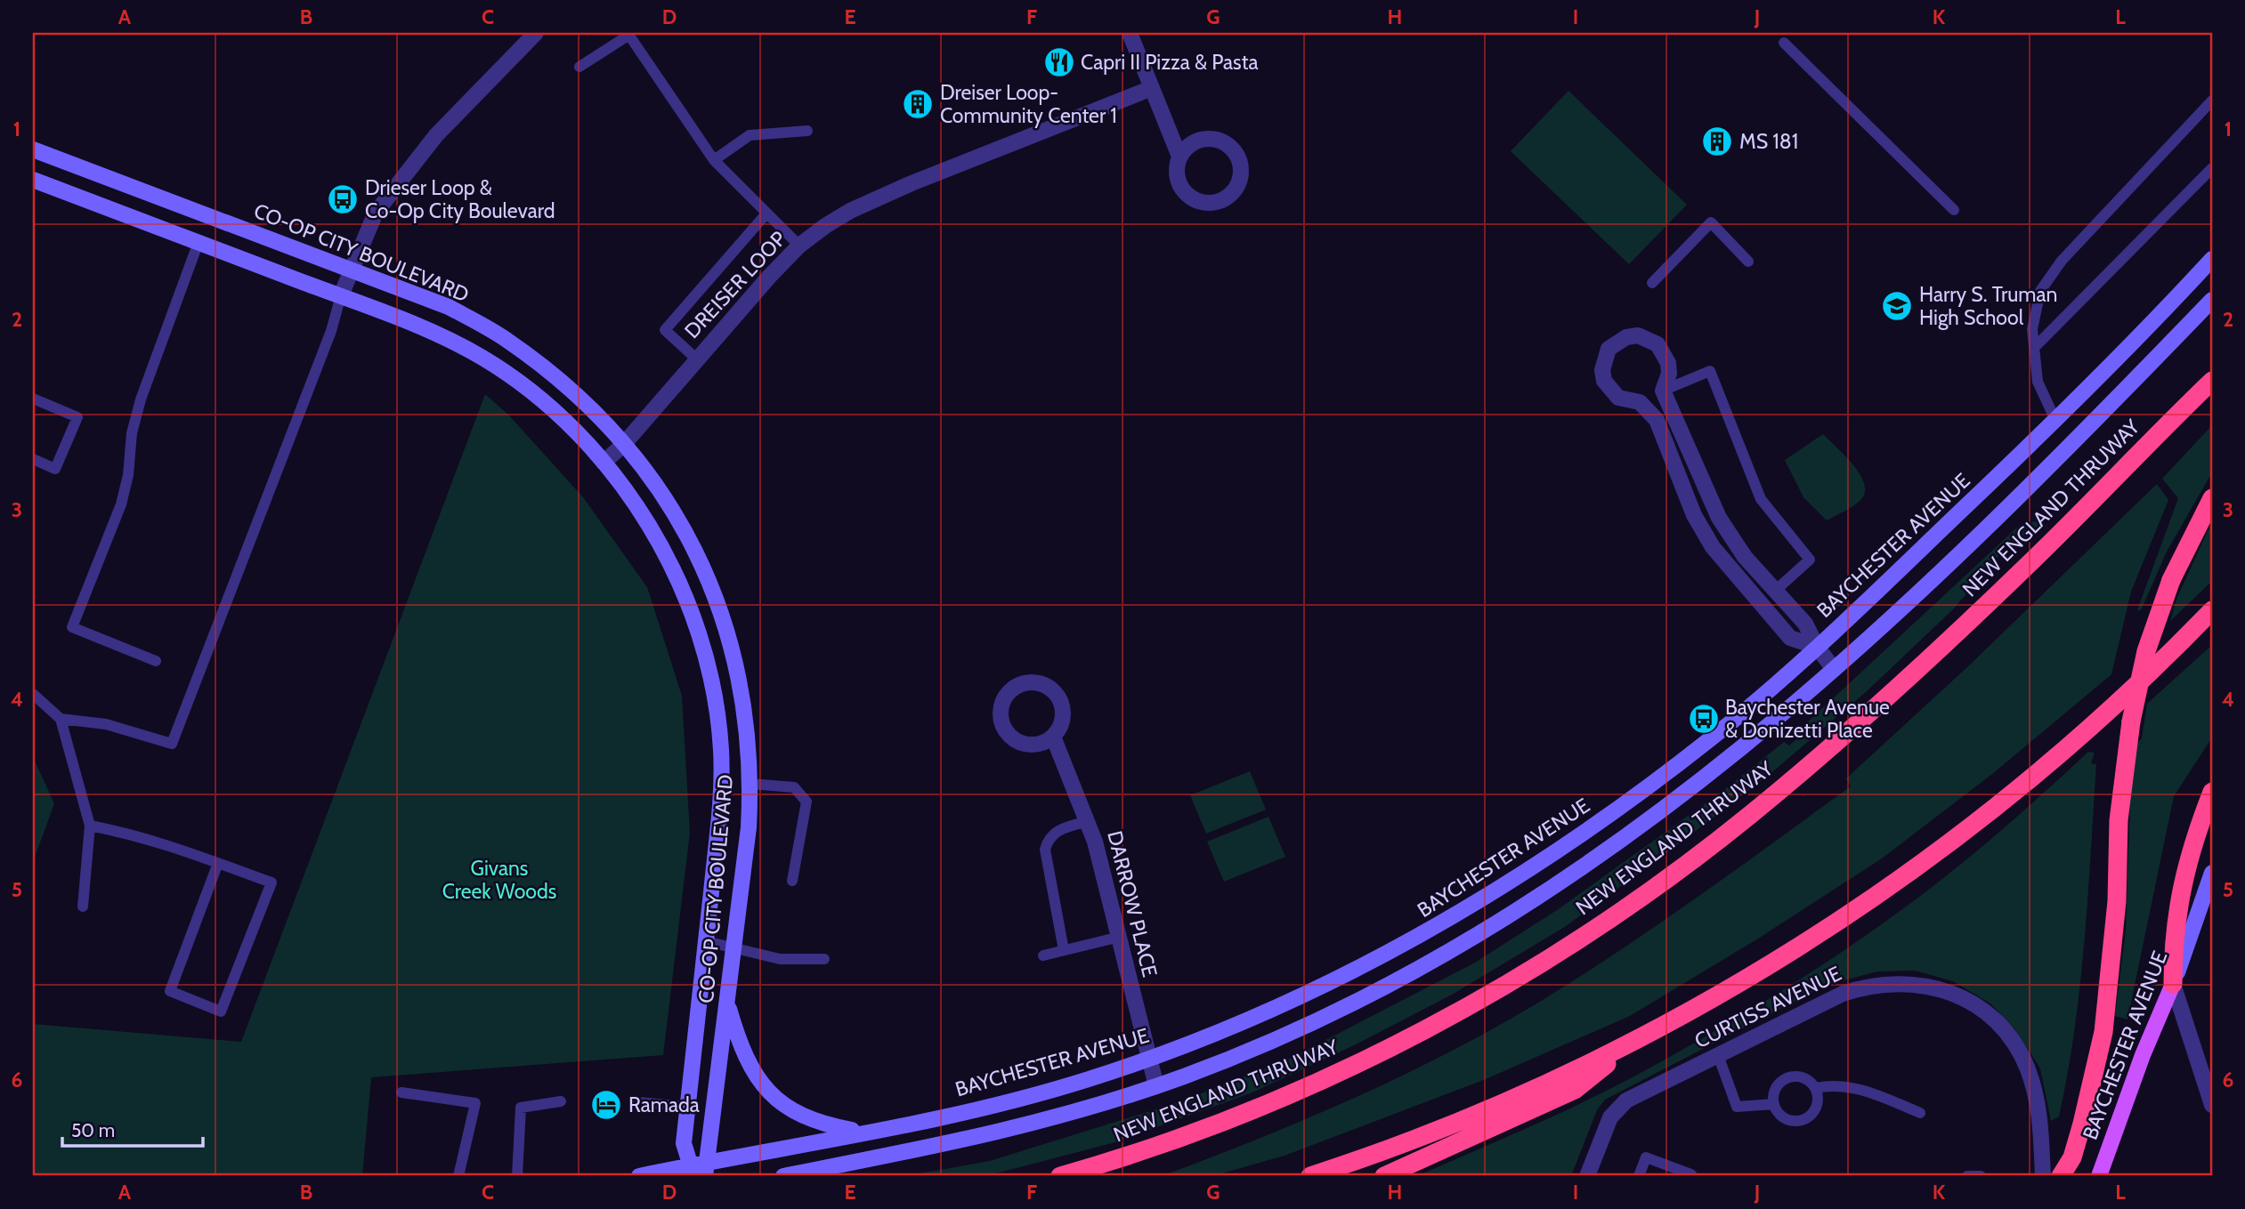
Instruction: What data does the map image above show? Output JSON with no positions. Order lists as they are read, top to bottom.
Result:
{
  "streets": {
    "highway": ["NEW ENGLAND THRUWAY"],
    "main road": ["CO-OP CITY BOULEVARD", "BAYCHESTER AVENUE"],
    "street": ["DREISER LOOP", "DARROW PLACE", "CURTISS AVENUE"]
  },
  "crossings": [
    ["CO-OP CITY BOULEVARD", "DREISER LOOP"],
    ["CO-OP CITY BOULEVARD", "BAYCHESTER AVENUE"],
    ["BAYCHESTER AVENUE", "DARROW PLACE"]
  ],
  "parks": ["Givans Creek Woods"],
  "places": {
    "restaurant": ["Capri II Pizza & Pasta"],
    "building": ["Dreiser Loop- Community Center 1", "MS 181"],
    "bus stop": ["Drieser Loop & Co-Op City Boulevard", "Baychester Avenue & Donizetti Place"],
    "school or university": ["Harry S. Truman High School"],
    "hotel": ["Ramada"]
  },
  "scale_bar": "50 m",
  "grid": {
    "columns": [
      "A",
      "B",
      "C",
      "D",
      "E",
      "F",
      "G",
      "H",
      "I",
      "J",
      "K",
      "L"
    ],
    "rows": [
      "1",
      "2",
      "3",
      "4",
      "5",
      "6"
    ]
  }
}
